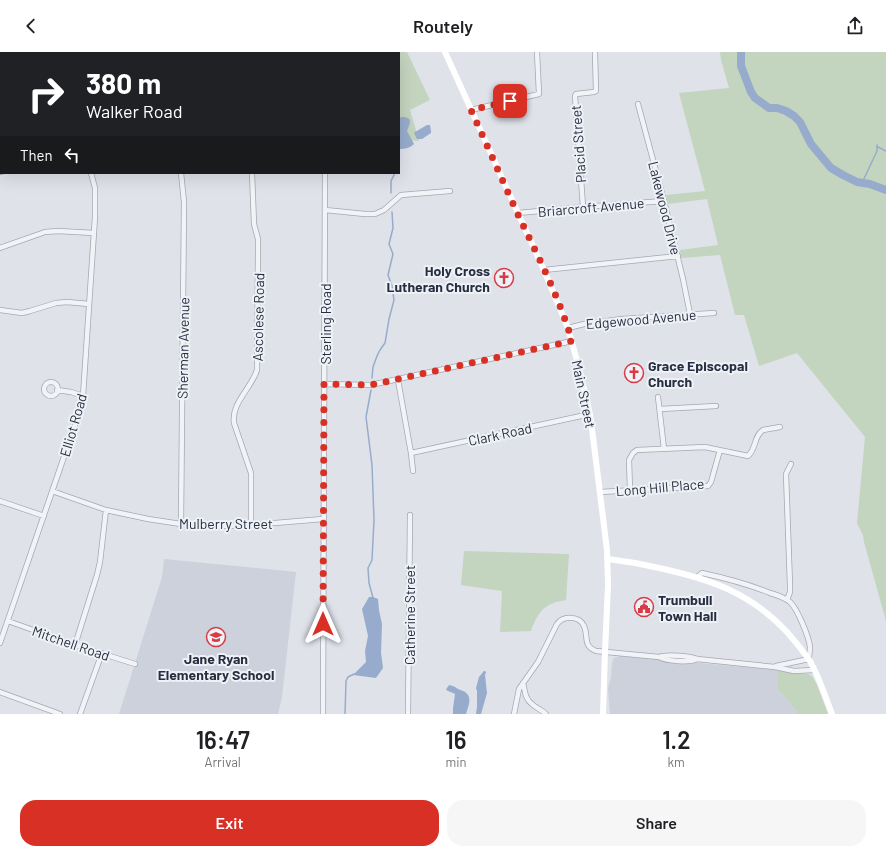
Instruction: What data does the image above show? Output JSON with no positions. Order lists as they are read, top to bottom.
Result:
{
  "streets": {
    "main road": ["Main Street"],
    "street": [
      "Placid Street",
      "Briarcroft Avenue",
      "Lakewood Drive",
      "Ascolese Road",
      "Edgewood Avenue",
      "Sterling Road",
      "Sherman Avenue",
      "Elliot Road",
      "Clark Road",
      "Long Hill Place",
      "Mulberry Street",
      "Catherine Street",
      "Mitchell Road"
    ]
  },
  "crossings": [
    ["Placid Street", "Briarcroft Avenue"],
    ["Briarcroft Avenue", "Lakewood Drive"],
    ["Briarcroft Avenue", "Main Street"],
    ["Lakewood Drive", "Edgewood Avenue"],
    ["Ascolese Road", "Mulberry Street"],
    ["Edgewood Avenue", "Main Street"],
    ["Sterling Road", "Mulberry Street"],
    ["Sherman Avenue", "Mulberry Street"],
    ["Main Street", "Clark Road"],
    ["Main Street", "Long Hill Place"],
    ["Elliot Road", "Mulberry Street"],
    ["Elliot Road", "Mitchell Road"]
  ],
  "places": {
    "church": ["Holy Cross Lutheran Church", "Grace Episcopal Church"],
    "public building": ["Trumbull Town Hall"],
    "school or university": ["Jane Ryan Elementary School"]
  },
  "page": {
    "header": "Routely",
    "turn": ["380 m", "Walker Road"],
    "then": "Then",
    "eta": [
      "16:47",
      "Arrival",
      "16",
      "min",
      "1.2",
      "km"
    ],
    "buttons": ["Exit", "Share"]
  }
}
